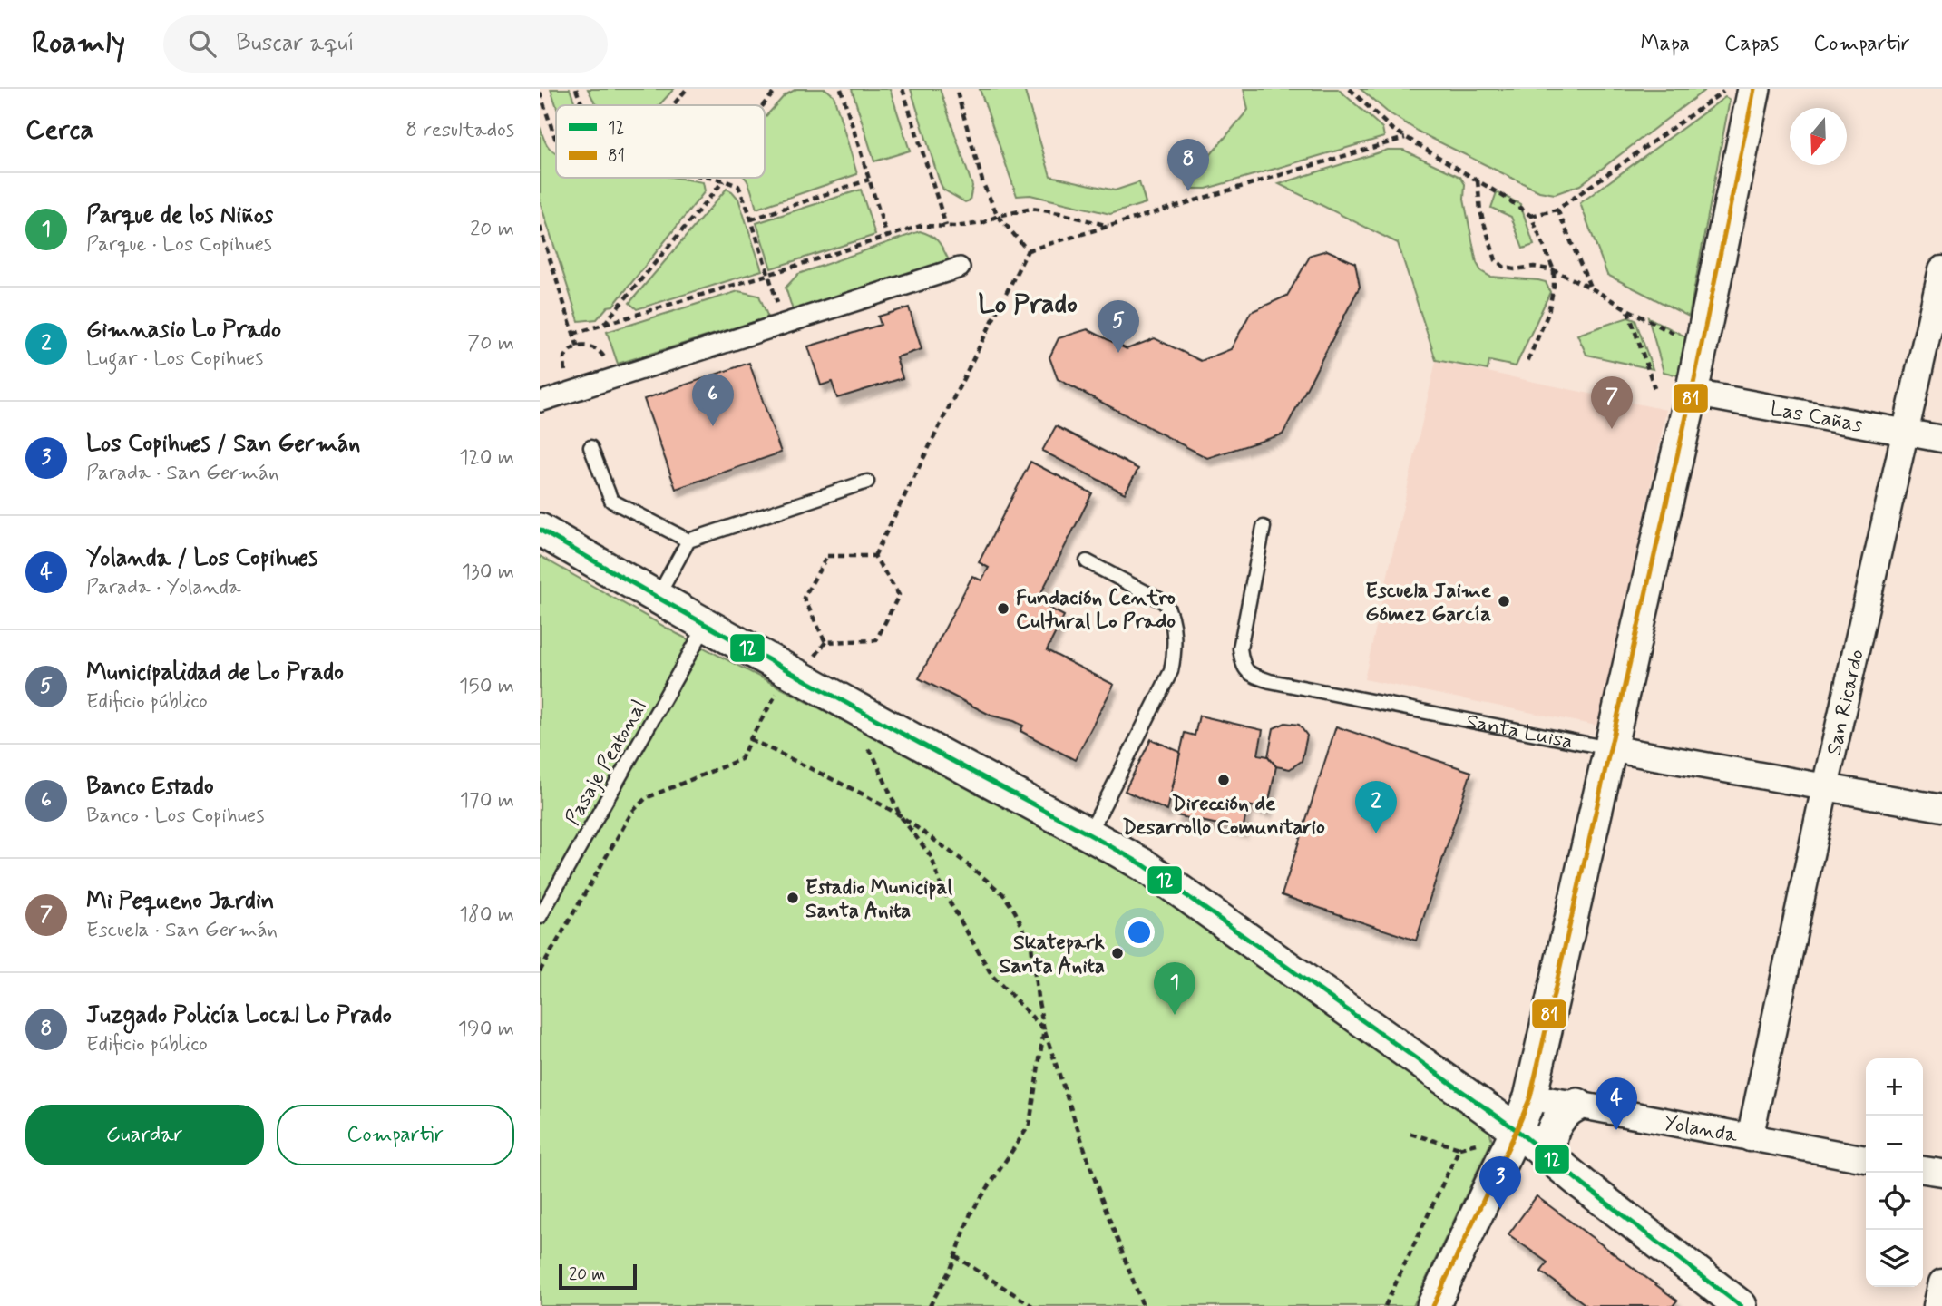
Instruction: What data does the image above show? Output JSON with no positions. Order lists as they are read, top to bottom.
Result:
{
  "streets": {
    "street": [
      "Las Cañas",
      "San Ricardo",
      "Santa Luisa",
      "Yolanda"
    ],
    "lane": ["Pasaje Peatonal"]
  },
  "crossings": [
    ["Las Cañas", "San Ricardo"],
    ["San Ricardo", "Santa Luisa"],
    ["San Ricardo", "Yolanda"]
  ],
  "districts": ["Lo Prado"],
  "places": [
    "Escuela Jaime Gómez García",
    "Fundación Centro Cultural Lo Prado",
    "Dirección de Desarrollo Comunitario",
    "Estadio Municipal Santa Anita",
    "Skatepark Santa Anita"
  ],
  "lines": ["transit line 81", "transit line 12"],
  "legend": ["12", "81"],
  "scale_bar": "20 m",
  "north": "bottom",
  "page": {
    "header": "Roamly",
    "search": "Buscar aquí",
    "nav": ["Mapa", "Capas", "Compartir"],
    "heading": ["Cerca", "8 resultados"],
    "pins": [
      "8",
      "5",
      "6",
      "7",
      "2",
      "1",
      "4",
      "3"
    ],
    "list": [
      {
        "mark": "1",
        "name": "Parque de los Niños",
        "note": "Parque · Los Copihues",
        "value": "20 m"
      },
      {
        "mark": "2",
        "name": "Gimnasio Lo Prado",
        "note": "Lugar · Los Copihues",
        "value": "70 m"
      },
      {
        "mark": "3",
        "name": "Los Copihues / San Germán",
        "note": "Parada · San Germán",
        "value": "120 m"
      },
      {
        "mark": "4",
        "name": "Yolanda / Los Copihues",
        "note": "Parada · Yolanda",
        "value": "130 m"
      },
      {
        "mark": "5",
        "name": "Municipalidad de Lo Prado",
        "note": "Edificio público",
        "value": "150 m"
      },
      {
        "mark": "6",
        "name": "Banco Estado",
        "note": "Banco · Los Copihues",
        "value": "170 m"
      },
      {
        "mark": "7",
        "name": "Mi Pequeno Jardin",
        "note": "Escuela · San Germán",
        "value": "180 m"
      },
      {
        "mark": "8",
        "name": "Juzgado Policía Local Lo Prado",
        "note": "Edificio público",
        "value": "190 m"
      }
    ],
    "map_buttons": ["+", "−"],
    "buttons": ["Guardar", "Compartir"],
    "scale": "20 m"
  }
}
